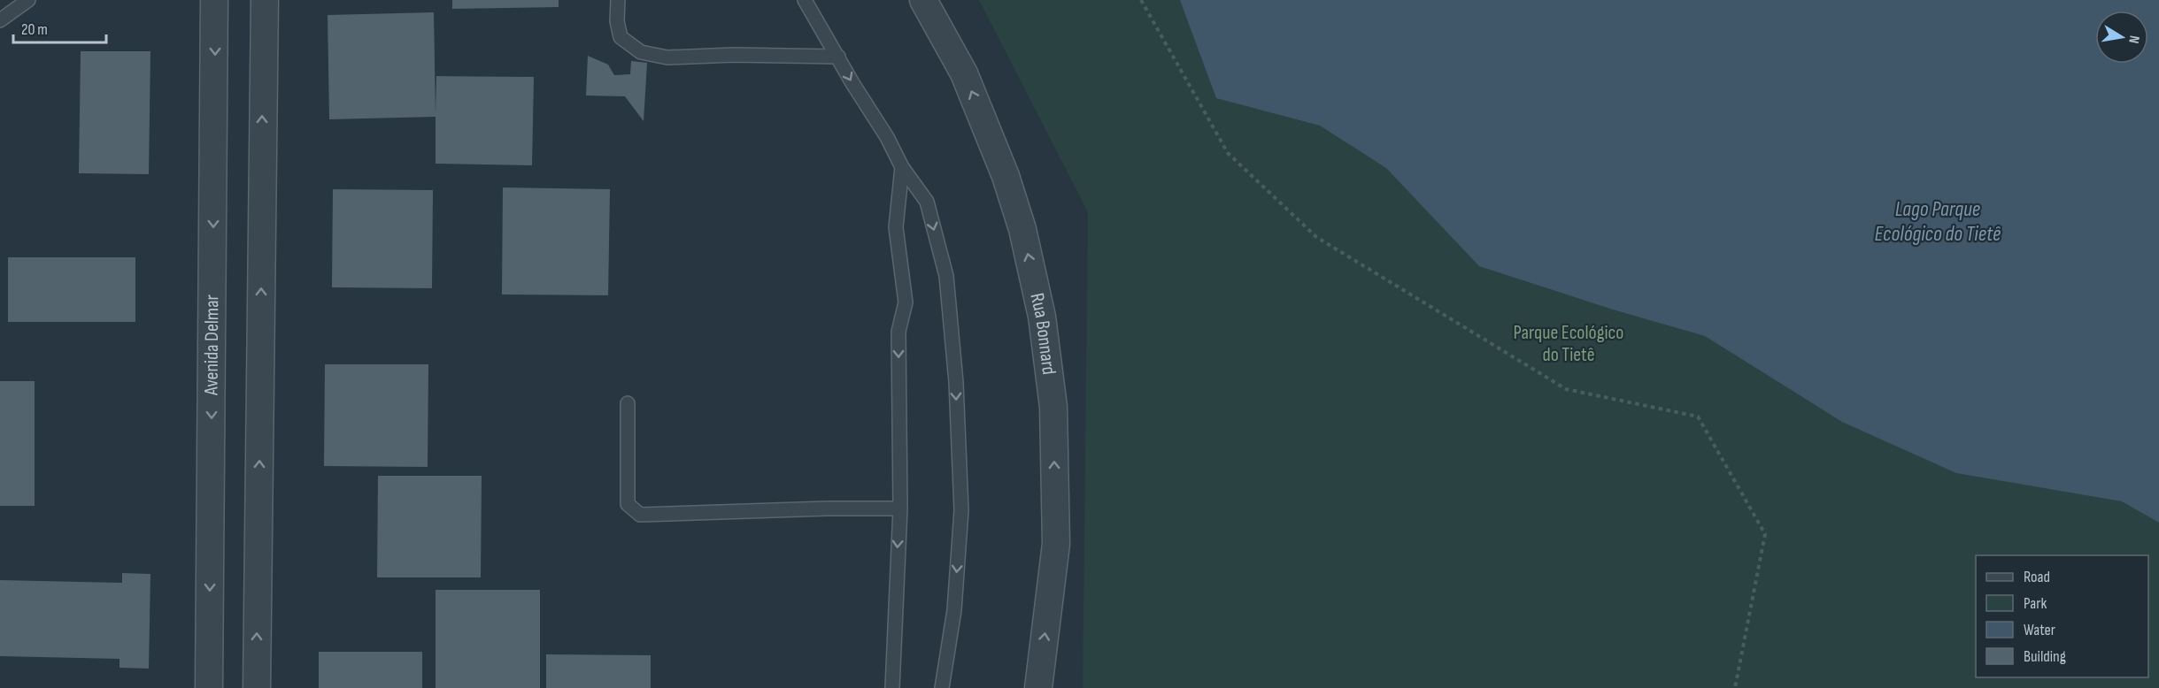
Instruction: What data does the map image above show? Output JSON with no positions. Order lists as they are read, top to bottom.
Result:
{
  "streets": {
    "street": ["Rua Bonnard", "Avenida Delmar"]
  },
  "one_way": ["Rua Bonnard"],
  "water": ["Lago Parque Ecológico do Tietê"],
  "parks": ["Parque Ecológico do Tietê"],
  "legend": [
    "Road",
    "Park",
    "Water",
    "Building"
  ],
  "scale_bar": "20 m",
  "north": "right"
}
